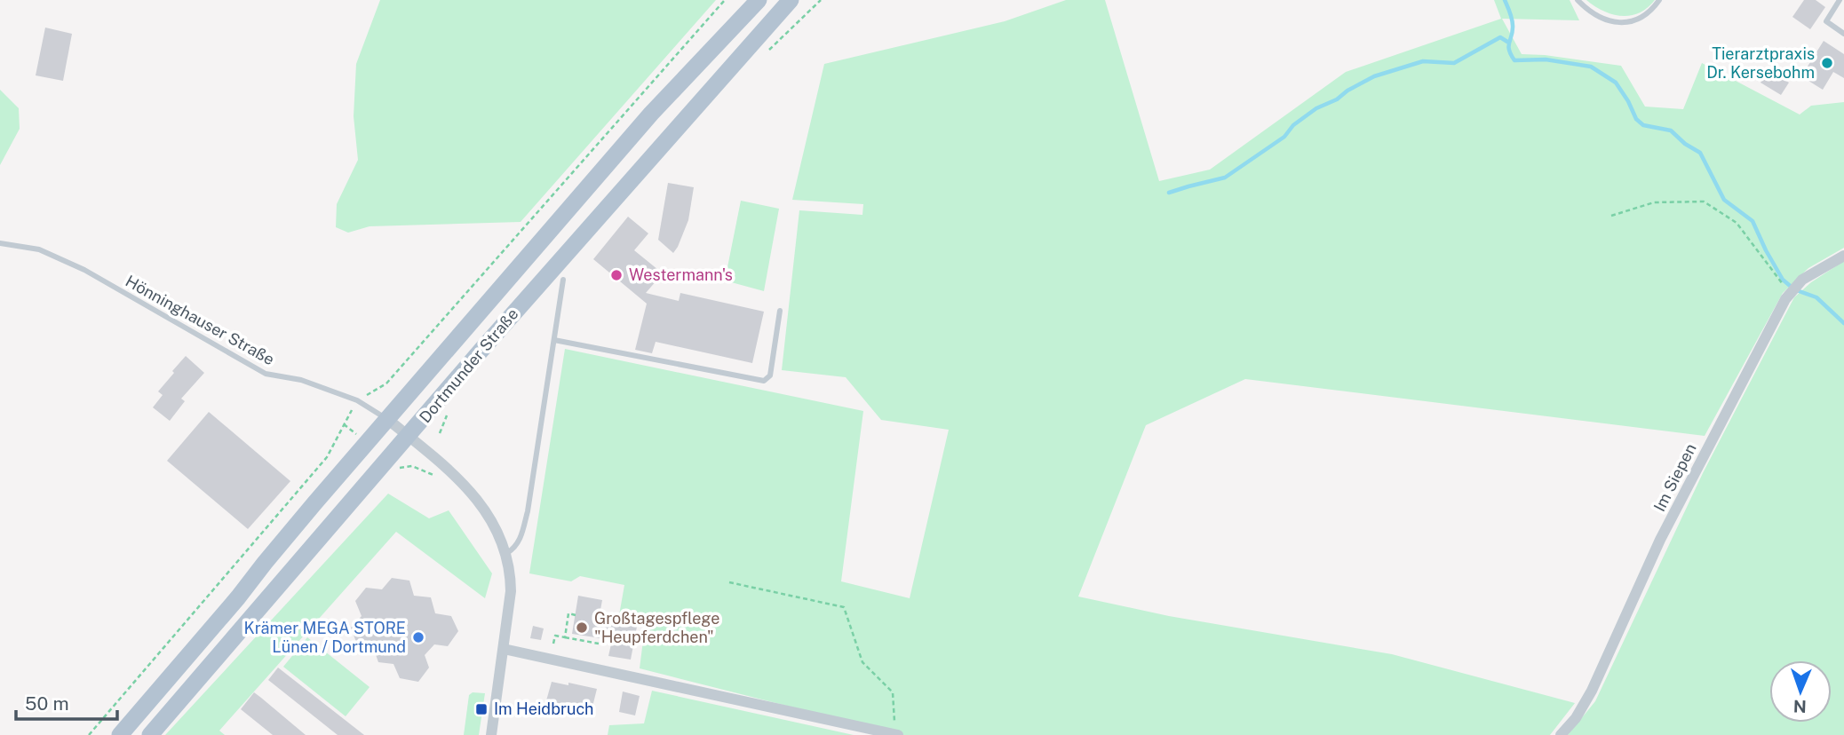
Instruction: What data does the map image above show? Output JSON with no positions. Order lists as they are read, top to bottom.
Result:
{
  "streets": {
    "main road": ["Dortmunder Straße"],
    "street": ["Im Siepen"],
    "lane": ["Hönninghauser Straße"]
  },
  "crossings": [
    ["Hönninghauser Straße", "Dortmunder Straße"]
  ],
  "places": {
    "other": [
      "Tierarztpraxis Dr. Kersebohm",
      "Westermann's",
      "Großtagespflege \"Heupferdchen\"",
      "Krämer MEGA STORE Lünen / Dortmund"
    ],
    "transit": ["Im Heidbruch"]
  },
  "scale_bar": "50 m",
  "north": "bottom"
}
